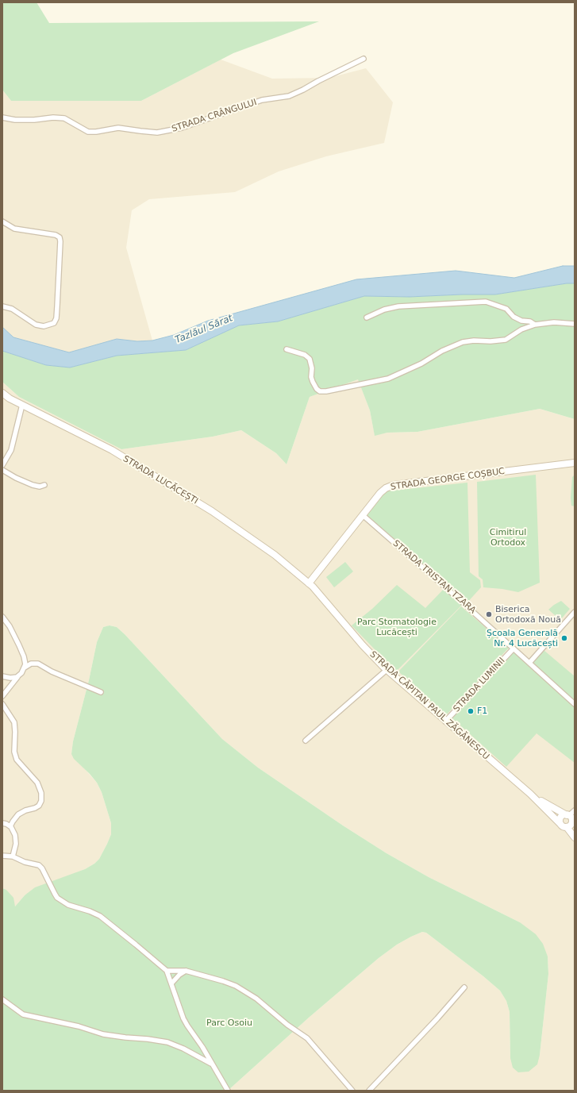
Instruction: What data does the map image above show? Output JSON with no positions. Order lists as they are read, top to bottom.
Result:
{
  "streets": {
    "main road": ["STRADA GEORGE COȘBUC", "STRADA LUCĂCEȘTI", "STRADA CĂPITAN PAUL ZĂGĂNESCU"],
    "street": ["STRADA CRÂNGULUI", "STRADA TRISTAN TZARA", "STRADA LUMINII"]
  },
  "crossings": [
    ["STRADA GEORGE COȘBUC", "STRADA LUCĂCEȘTI"],
    ["STRADA GEORGE COȘBUC", "STRADA TRISTAN TZARA"],
    ["STRADA GEORGE COȘBUC", "STRADA CĂPITAN PAUL ZĂGĂNESCU"],
    ["STRADA LUCĂCEȘTI", "STRADA CĂPITAN PAUL ZĂGĂNESCU"],
    ["STRADA TRISTAN TZARA", "STRADA LUMINII"],
    ["STRADA LUMINII", "STRADA CĂPITAN PAUL ZĂGĂNESCU"]
  ],
  "water": ["Tazlăul Sărat"],
  "parks": ["Cimitirul Ortodox", "Parc Stomatologie Lucăcești", "Parc Osoiu"],
  "places": ["Biserica Ortodoxă Nouă", "Școala Generală Nr. 4 Lucăcești", "F1"]
}
